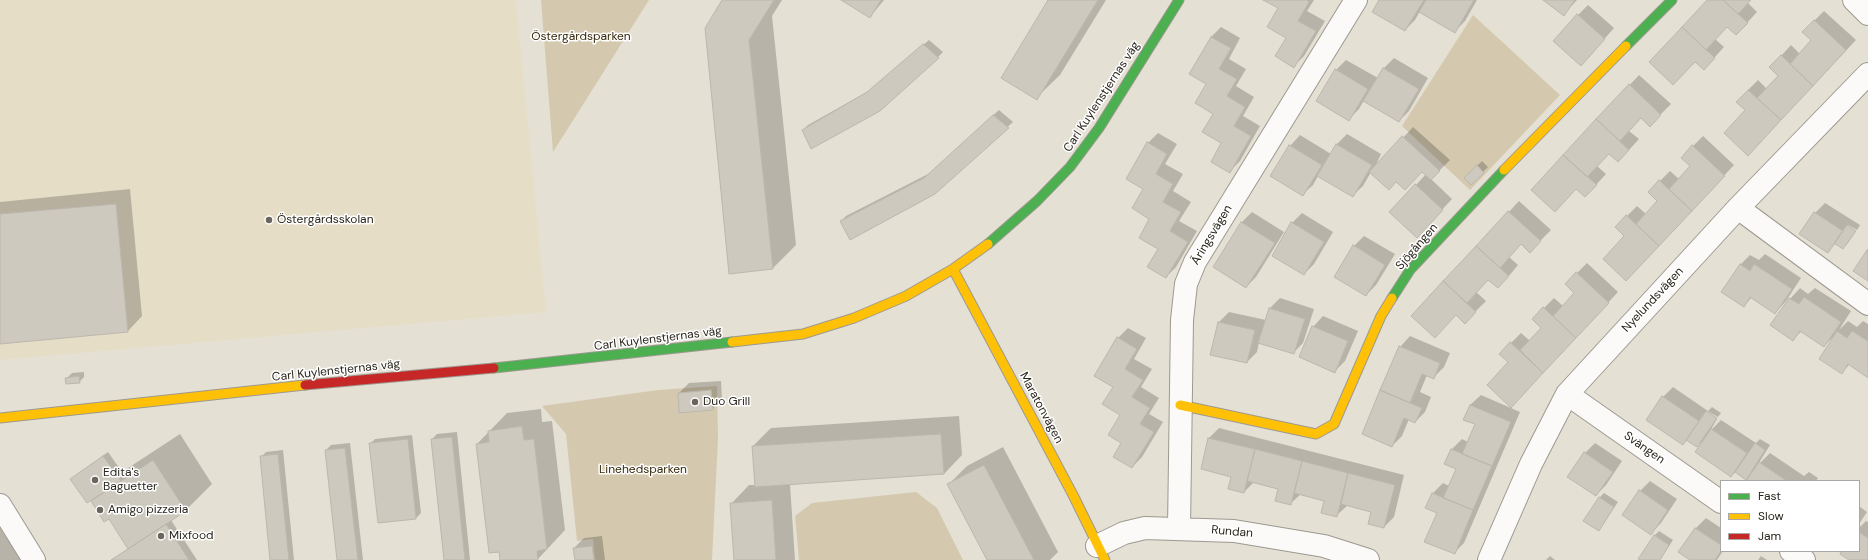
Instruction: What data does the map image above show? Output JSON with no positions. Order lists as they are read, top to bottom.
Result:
{
  "streets": {
    "street": [
      "Carl Kuylenstjernas väg",
      "Äringsvägen",
      "Sjögången",
      "Nyelundsvägen",
      "Maratonvägen",
      "Svängen",
      "Rundan"
    ]
  },
  "crossings": [
    ["Carl Kuylenstjernas väg", "Maratonvägen"],
    ["Äringsvägen", "Sjögången"],
    ["Äringsvägen", "Rundan"],
    ["Nyelundsvägen", "Svängen"],
    ["Maratonvägen", "Rundan"]
  ],
  "parks": ["Östergårdsparken", "Linehedsparken"],
  "places": [
    "Östergårdsskolan",
    "Duo Grill",
    "Edita's Baguetter",
    "Amigo pizzeria",
    "Mixfood"
  ],
  "legend": ["Fast", "Slow", "Jam"]
}
